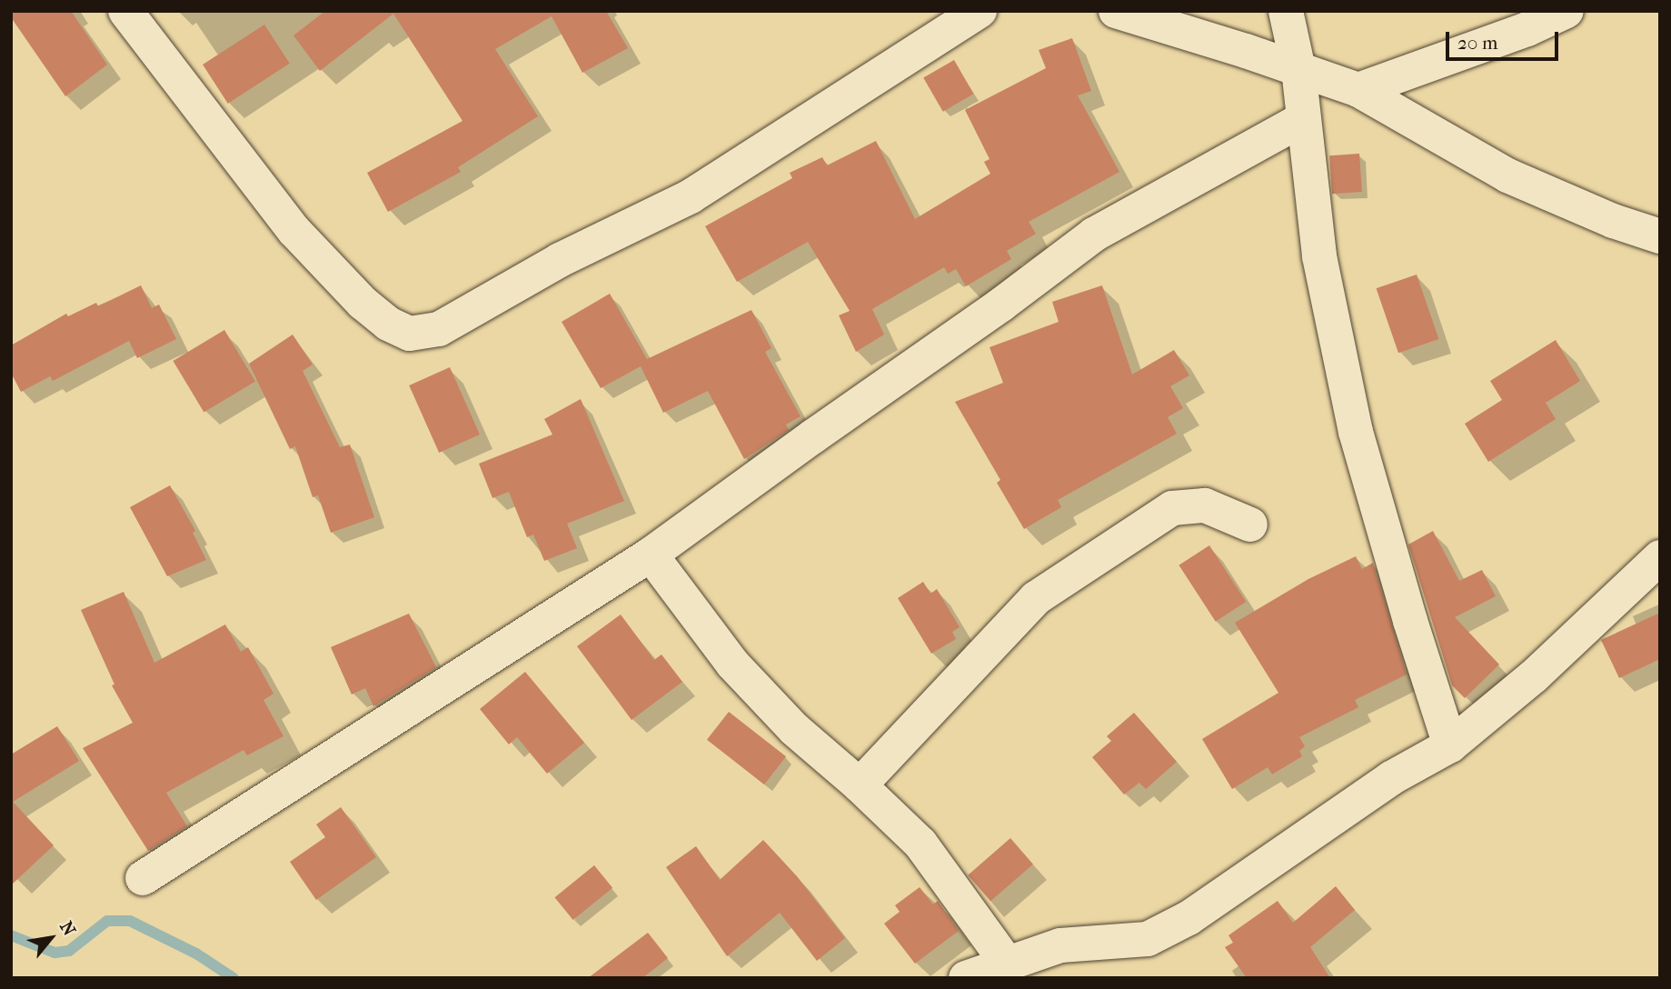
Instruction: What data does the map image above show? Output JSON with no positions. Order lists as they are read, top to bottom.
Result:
{
  "scale_bar": "20 m",
  "north": "top right"
}
